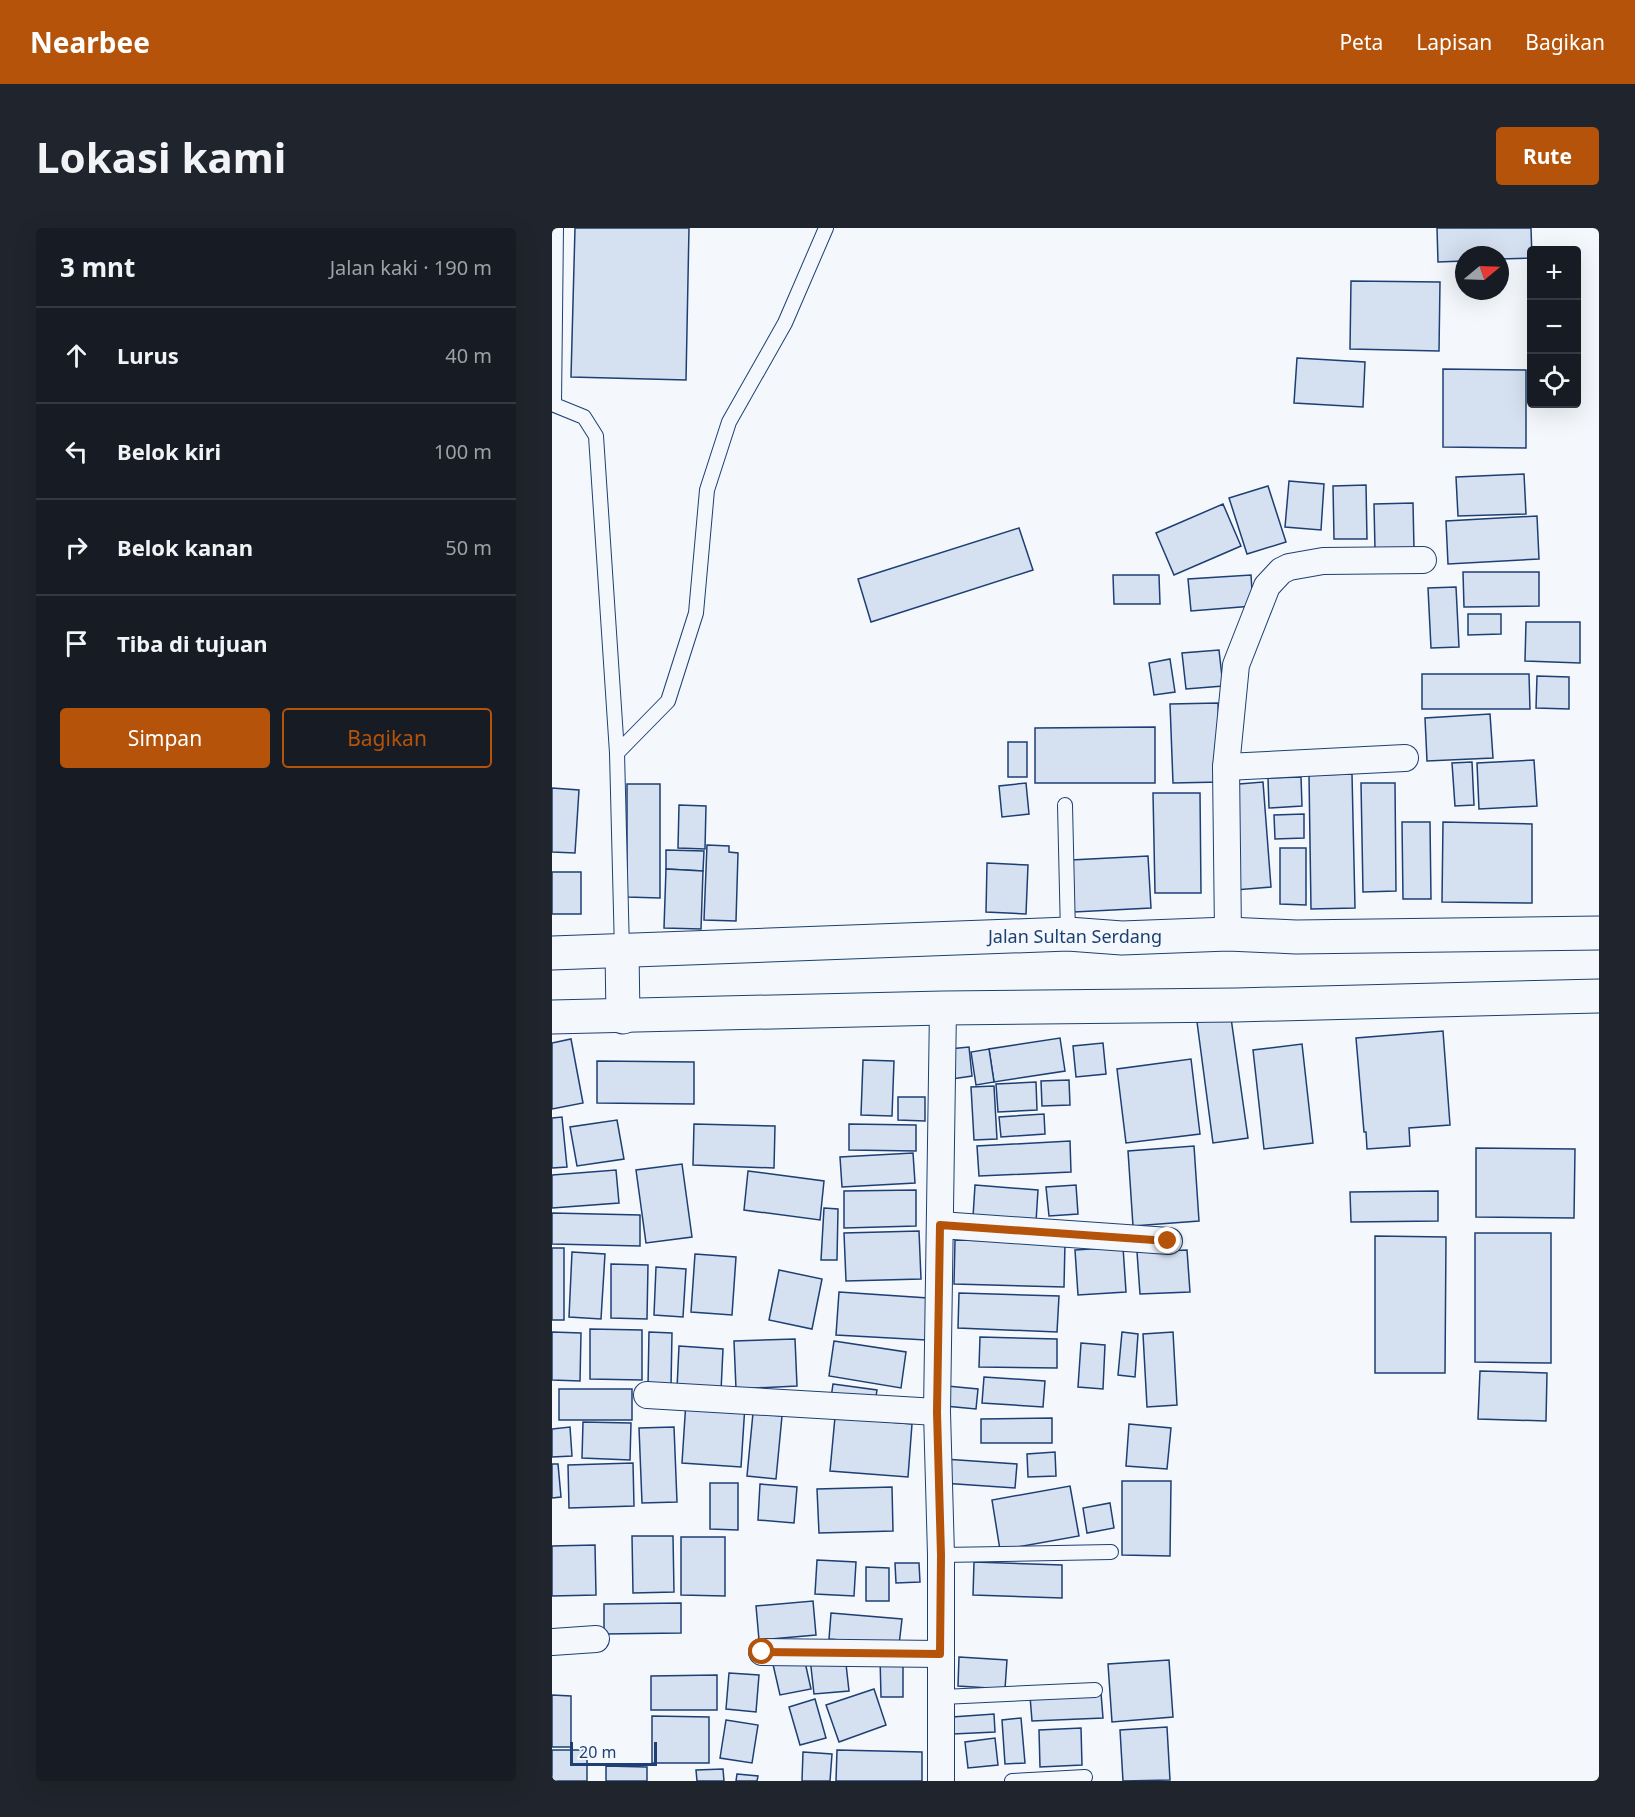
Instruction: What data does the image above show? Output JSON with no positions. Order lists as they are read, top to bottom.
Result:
{
  "streets": {
    "highway": ["Jalan Sultan Serdang"]
  },
  "scale_bar": "20 m",
  "north": "right",
  "page": {
    "header": "Nearbee",
    "nav": ["Peta", "Lapisan", "Bagikan"],
    "buttons": [
      "Rute",
      ["Simpan", "Bagikan"]
    ],
    "title": "Lokasi kami",
    "heading": ["3 mnt", "Jalan kaki · 190 m"],
    "map_buttons": ["+", "−"],
    "list": [
      ["Lurus", "40 m"],
      ["Belok kiri", "100 m"],
      ["Belok kanan", "50 m"],
      "Tiba di tujuan"
    ],
    "scale": "20 m"
  }
}
